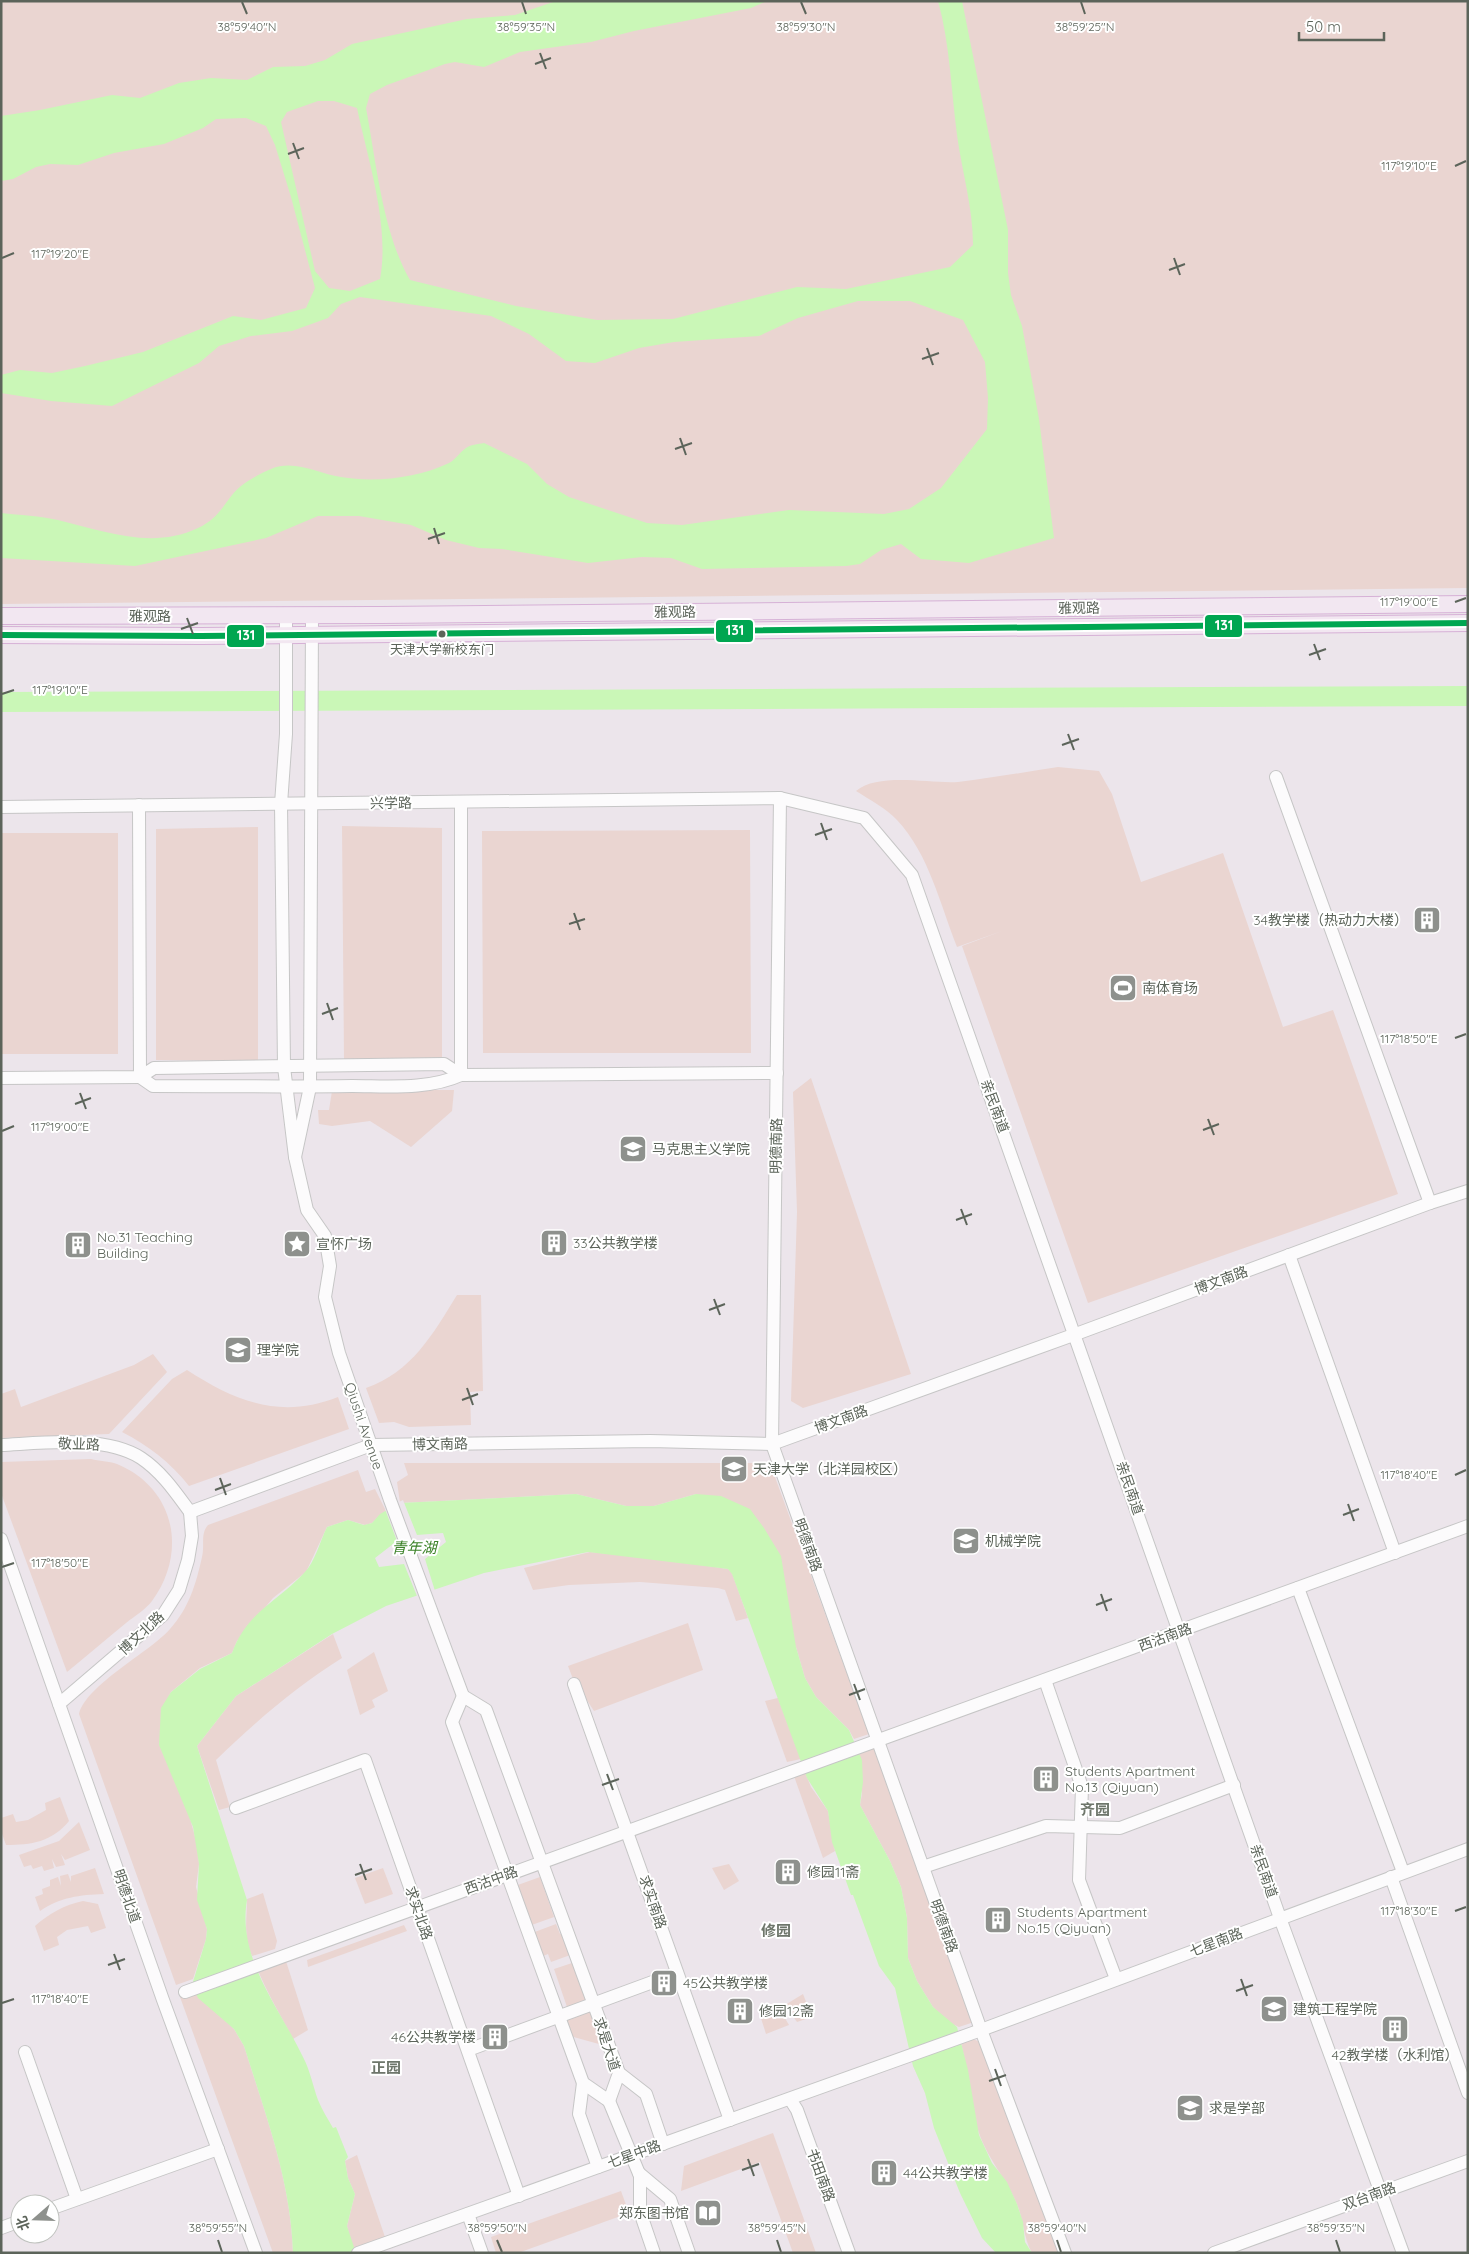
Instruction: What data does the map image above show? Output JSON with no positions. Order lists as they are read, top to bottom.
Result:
{
  "streets": {
    "main road": ["雅观路"],
    "street": [
      "兴学路",
      "亲民南道",
      "明德南路",
      "博文南路",
      "Qiushi Avenue",
      "敬业路",
      "博文北路",
      "西沽南路",
      "西沽中路",
      "明德北道",
      "求实南路",
      "求实北路",
      "七星南路",
      "求是大道",
      "七星中路",
      "书田南路",
      "双台南路"
    ]
  },
  "crossings": [
    ["雅观路", "Qiushi Avenue"],
    ["兴学路", "亲民南道"],
    ["兴学路", "明德南路"],
    ["兴学路", "Qiushi Avenue"],
    ["亲民南道", "明德南路"],
    ["亲民南道", "博文南路"],
    ["亲民南道", "西沽南路"],
    ["亲民南道", "七星南路"],
    ["亲民南道", "双台南路"],
    ["明德南路", "博文南路"],
    ["明德南路", "西沽南路"],
    ["明德南路", "七星南路"],
    ["博文南路", "Qiushi Avenue"],
    ["博文南路", "敬业路"],
    ["博文南路", "博文北路"],
    ["Qiushi Avenue", "求是大道"],
    ["敬业路", "博文北路"],
    ["博文北路", "明德北道"],
    ["西沽南路", "西沽中路"],
    ["西沽中路", "求实南路"],
    ["西沽中路", "求实北路"],
    ["西沽中路", "求是大道"],
    ["求实南路", "七星中路"],
    ["求实北路", "七星中路"],
    ["七星南路", "七星中路"],
    ["七星中路", "书田南路"]
  ],
  "districts": ["齐园", "修园", "正园"],
  "water": ["青年湖"],
  "places": {
    "other": ["天津大学新校东门"],
    "building": [
      "34教学楼（热动力大楼）",
      "33公共教学楼",
      "No.31 Teaching Building",
      "Students Apartment No.13 (Qiyuan)",
      "修园11斋",
      "Students Apartment No.15 (Qiyuan)",
      "45公共教学楼",
      "修园12斋",
      "42教学楼（水利馆）",
      "46公共教学楼",
      "44公共教学楼"
    ],
    "sports": ["南体育场"],
    "school or university": [
      "马克思主义学院",
      "理学院",
      "天津大学（北洋园校区）",
      "机械学院",
      "建筑工程学院",
      "求是学部"
    ],
    "place": ["宣怀广场"],
    "library": ["郑东图书馆"]
  },
  "lines": ["transit line 131"],
  "scale_bar": "50 m",
  "north": "left",
  "coordinates": [
    "38°59'40\"N",
    "38°59'35\"N",
    "38°59'30\"N",
    "38°59'25\"N",
    "117°19'10\"E",
    "117°19'20\"E",
    "117°19'00\"E",
    "117°18'50\"E",
    "117°18'40\"E",
    "117°18'30\"E",
    "38°59'55\"N",
    "38°59'50\"N",
    "38°59'45\"N"
  ]
}
